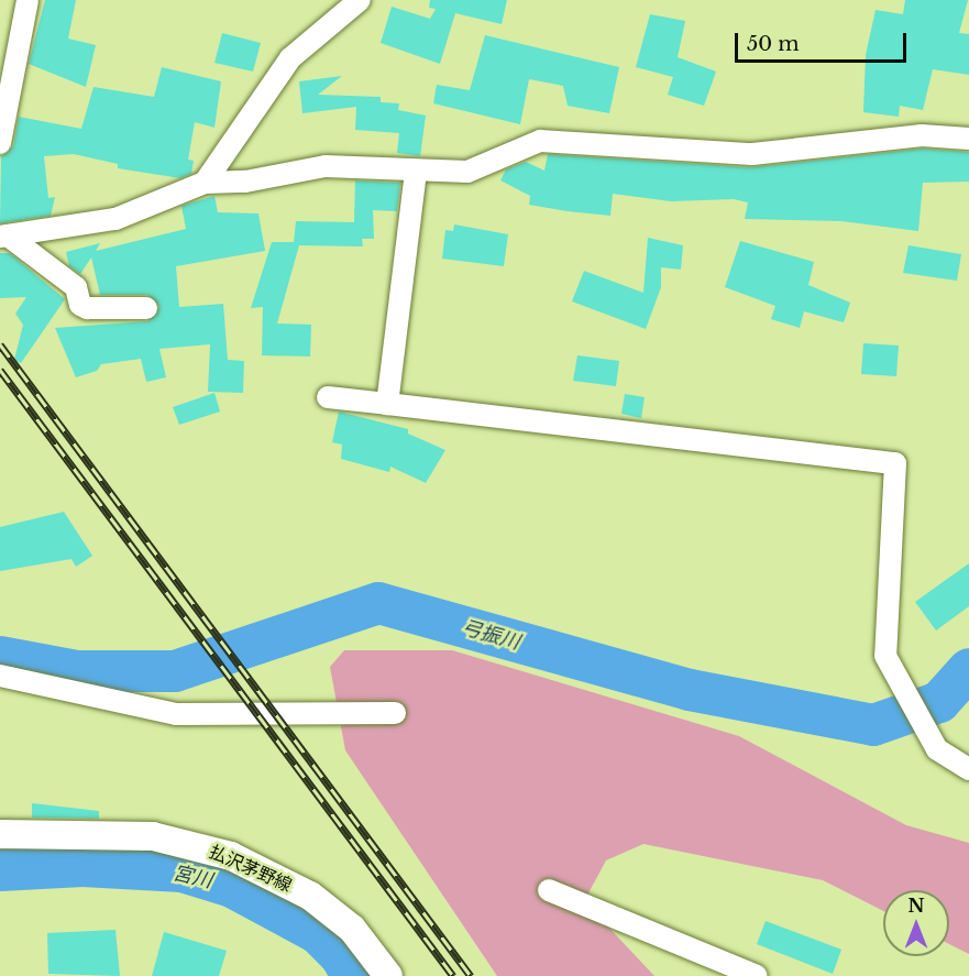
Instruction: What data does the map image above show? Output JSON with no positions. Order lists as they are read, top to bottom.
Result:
{
  "streets": {
    "main road": ["払沢茅野線"]
  },
  "water": ["弓振川", "宮川"],
  "scale_bar": "50 m",
  "north": "top"
}
